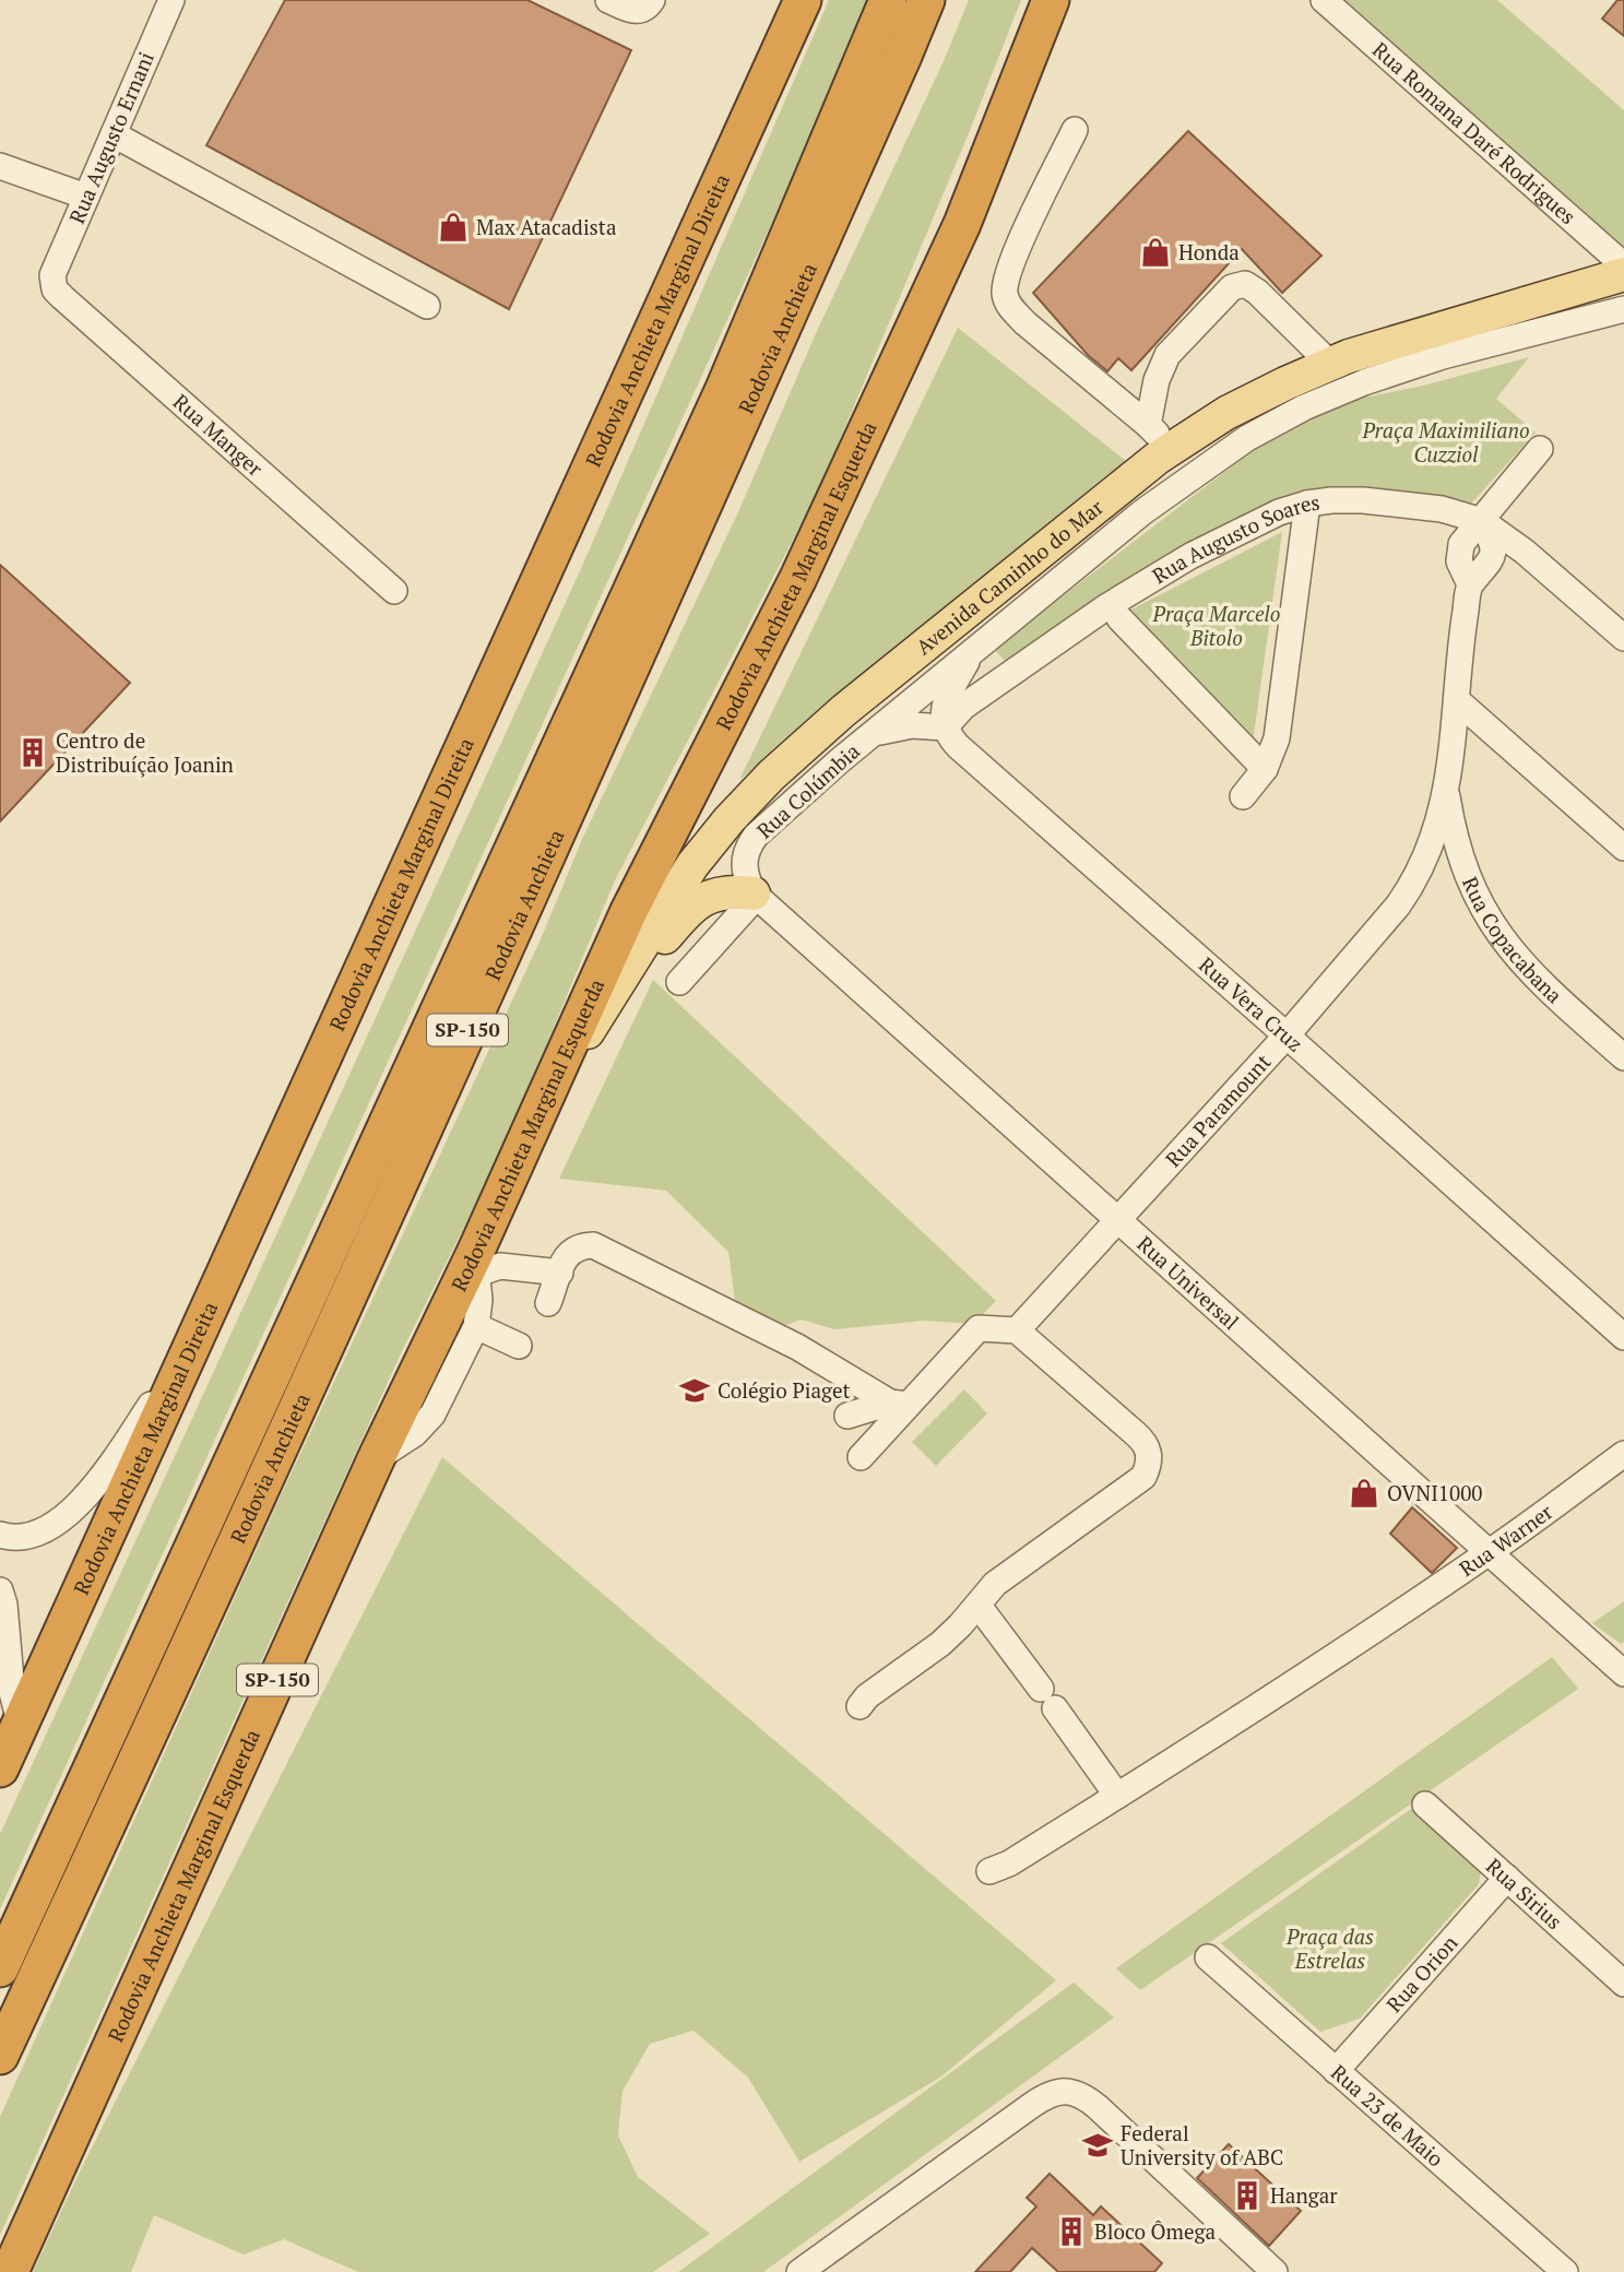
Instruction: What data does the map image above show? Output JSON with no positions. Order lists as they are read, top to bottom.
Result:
{
  "streets": {
    "highway": [
      "Rodovia Anchieta Marginal Direita",
      "Rodovia Anchieta",
      "Rodovia Anchieta Marginal Esquerda",
      "SP-150"
    ],
    "main road": ["Avenida Caminho do Mar"],
    "street": [
      "Rua Romana Daré Rodrigues",
      "Rua Augusto Ernani",
      "Rua Manger",
      "Rua Augusto Soares",
      "Rua Colúmbia",
      "Rua Copacabana",
      "Rua Vera Cruz",
      "Rua Paramount",
      "Rua Universal",
      "Rua Warner",
      "Rua Sirius",
      "Rua Orion",
      "Rua 23 de Maio"
    ]
  },
  "crossings": [
    ["Rua Augusto Ernani", "Rua Manger"],
    ["Rua Augusto Soares", "Rua Colúmbia"],
    ["Rua Augusto Soares", "Rua Vera Cruz"],
    ["Rua Augusto Soares", "Rua Paramount"],
    ["Rodovia Anchieta Marginal Esquerda", "Avenida Caminho do Mar"],
    ["Avenida Caminho do Mar", "Rua Colúmbia"],
    ["Rua Colúmbia", "Rua Vera Cruz"],
    ["Rua Colúmbia", "Rua Universal"],
    ["Rua Copacabana", "Rua Paramount"],
    ["Rua Vera Cruz", "Rua Paramount"],
    ["Rua Paramount", "Rua Universal"],
    ["Rua Universal", "Rua Warner"],
    ["Rua Sirius", "Rua Orion"],
    ["Rua Orion", "Rua 23 de Maio"]
  ],
  "parks": ["Praça Maximiliano Cuzziol", "Praça Marcelo Bitolo", "Praça das Estrelas"],
  "places": {
    "shop": ["Max Atacadista", "Honda", "OVNI1000"],
    "building": ["Centro de Distribuíção Joanin", "Hangar", "Bloco Ômega"],
    "school or university": ["Colégio Piaget", "Federal University of ABC"]
  }
}
